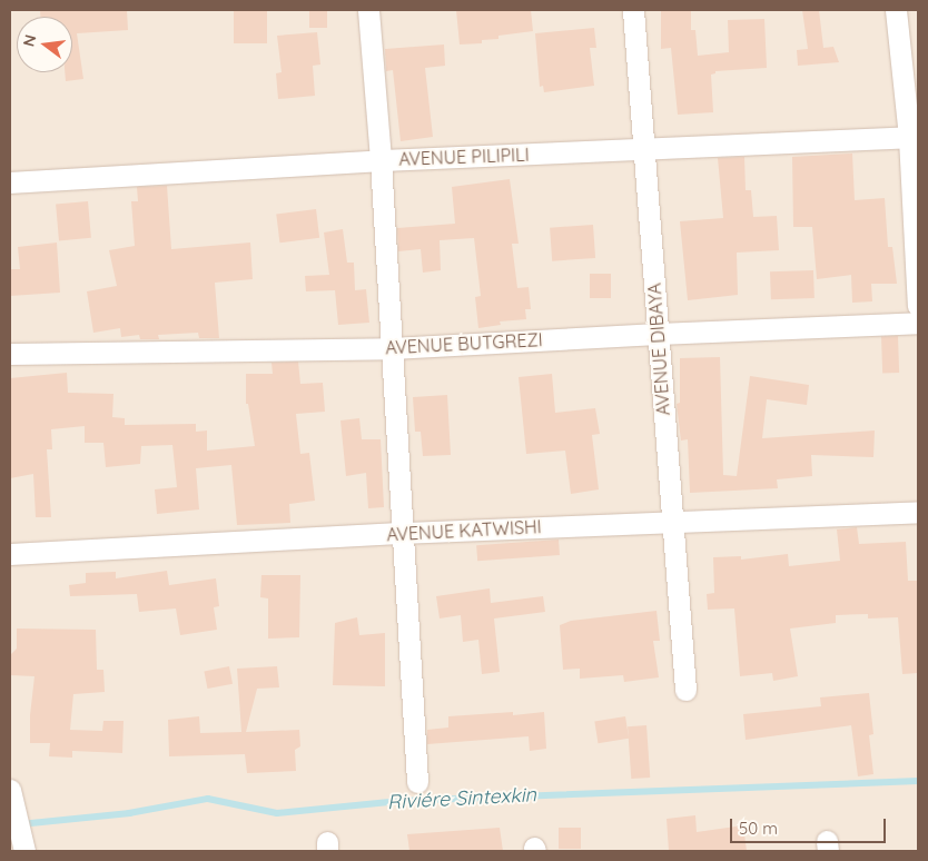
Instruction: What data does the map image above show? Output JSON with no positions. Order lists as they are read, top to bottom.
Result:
{
  "streets": {
    "street": [
      "AVENUE PILIPILI",
      "AVENUE BUTGREZI",
      "AVENUE DIBAYA",
      "AVENUE KATWISHI"
    ]
  },
  "crossings": [
    ["AVENUE PILIPILI", "AVENUE DIBAYA"],
    ["AVENUE BUTGREZI", "AVENUE DIBAYA"],
    ["AVENUE DIBAYA", "AVENUE KATWISHI"]
  ],
  "water": ["Riviére Sintexkin"],
  "scale_bar": "50 m",
  "north": "left"
}
